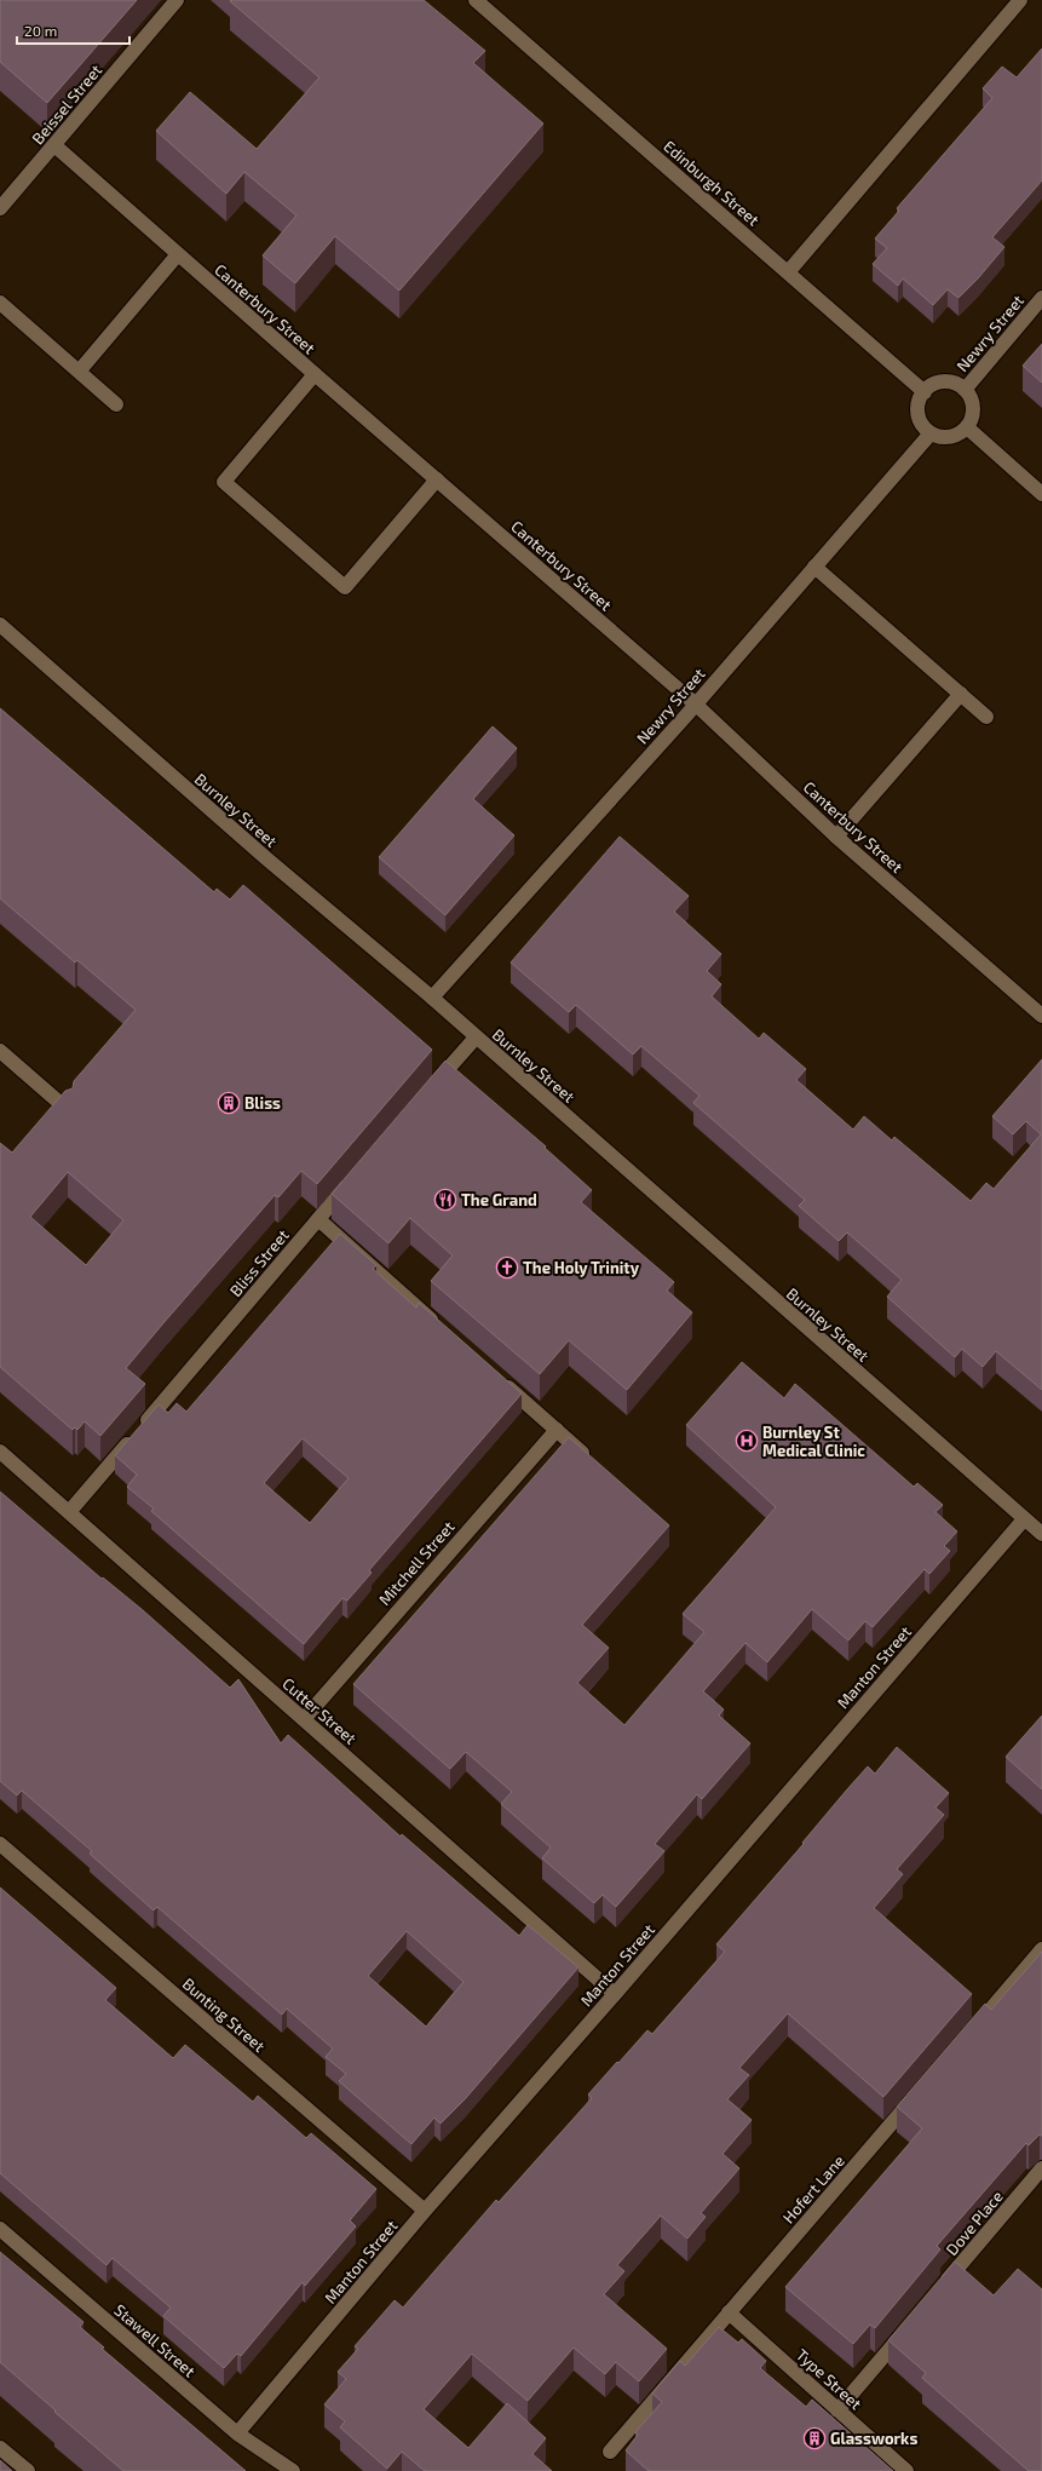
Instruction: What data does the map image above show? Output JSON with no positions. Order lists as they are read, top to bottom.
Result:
{
  "streets": {
    "street": [
      "Beissel Street",
      "Edinburgh Street",
      "Canterbury Street",
      "Newry Street",
      "Burnley Street",
      "Bliss Street",
      "Mitchell Street",
      "Manton Street",
      "Cutter Street",
      "Bunting Street",
      "Hofert Lane",
      "Dove Place",
      "Stawell Street",
      "Type Street"
    ]
  },
  "crossings": [
    ["Beissel Street", "Canterbury Street"],
    ["Edinburgh Street", "Newry Street"],
    ["Canterbury Street", "Newry Street"],
    ["Newry Street", "Burnley Street"],
    ["Burnley Street", "Manton Street"],
    ["Bliss Street", "Cutter Street"],
    ["Mitchell Street", "Cutter Street"],
    ["Manton Street", "Cutter Street"],
    ["Manton Street", "Bunting Street"],
    ["Manton Street", "Stawell Street"],
    ["Hofert Lane", "Type Street"]
  ],
  "places": {
    "building": ["Bliss", "Glassworks"],
    "restaurant": ["The Grand"],
    "church": ["The Holy Trinity"],
    "hospital": ["Burnley St Medical Clinic"]
  },
  "scale_bar": "20 m"
}
